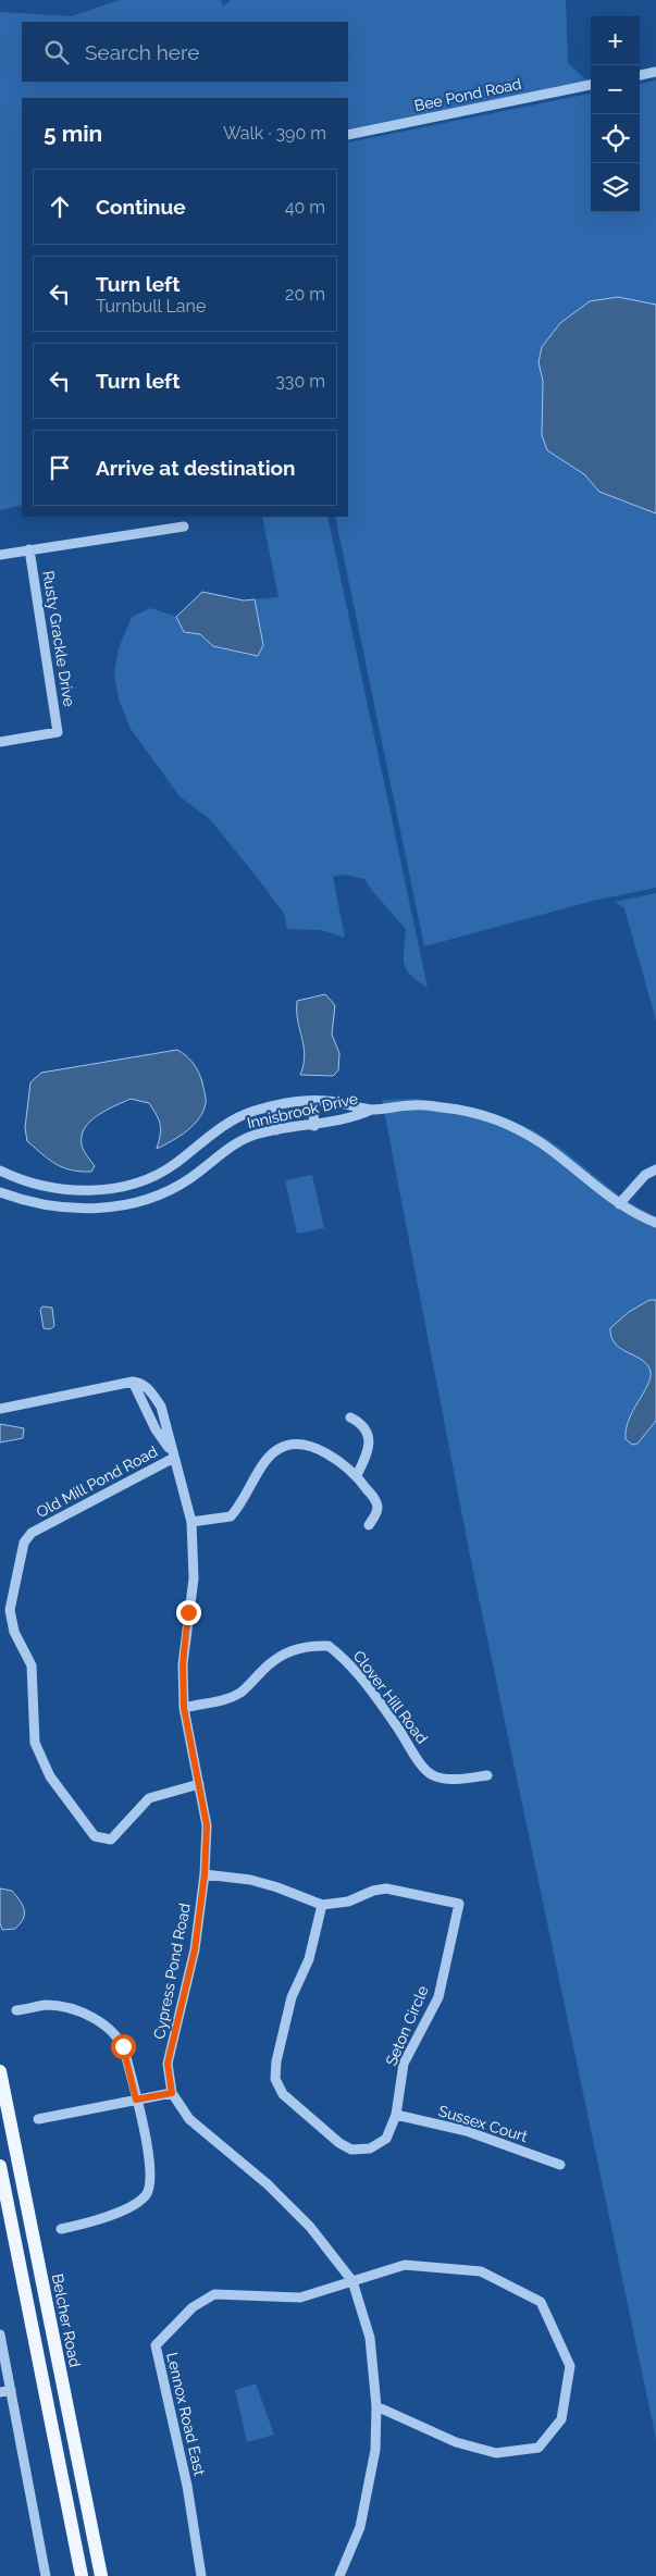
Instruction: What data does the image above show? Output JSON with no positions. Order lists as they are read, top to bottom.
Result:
{
  "streets": {
    "main road": ["Belcher Road"],
    "street": [
      "Bee Pond Road",
      "Rusty Grackle Drive",
      "Innisbrook Drive",
      "Old Mill Pond Road",
      "Clover Hill Road",
      "Cypress Pond Road",
      "Seton Circle",
      "Sussex Court",
      "Lennox Road East"
    ]
  },
  "crossings": [
    ["Old Mill Pond Road", "Cypress Pond Road"],
    ["Clover Hill Road", "Cypress Pond Road"],
    ["Cypress Pond Road", "Lennox Road East"],
    ["Seton Circle", "Sussex Court"]
  ],
  "page": {
    "map_buttons": ["+", "−"],
    "search": "Search here",
    "heading": ["5 min", "Walk · 390 m"],
    "list": [
      ["Continue", "40 m"],
      ["Turn left", "Turnbull Lane", "20 m"],
      ["Turn left", "330 m"],
      "Arrive at destination"
    ]
  }
}
